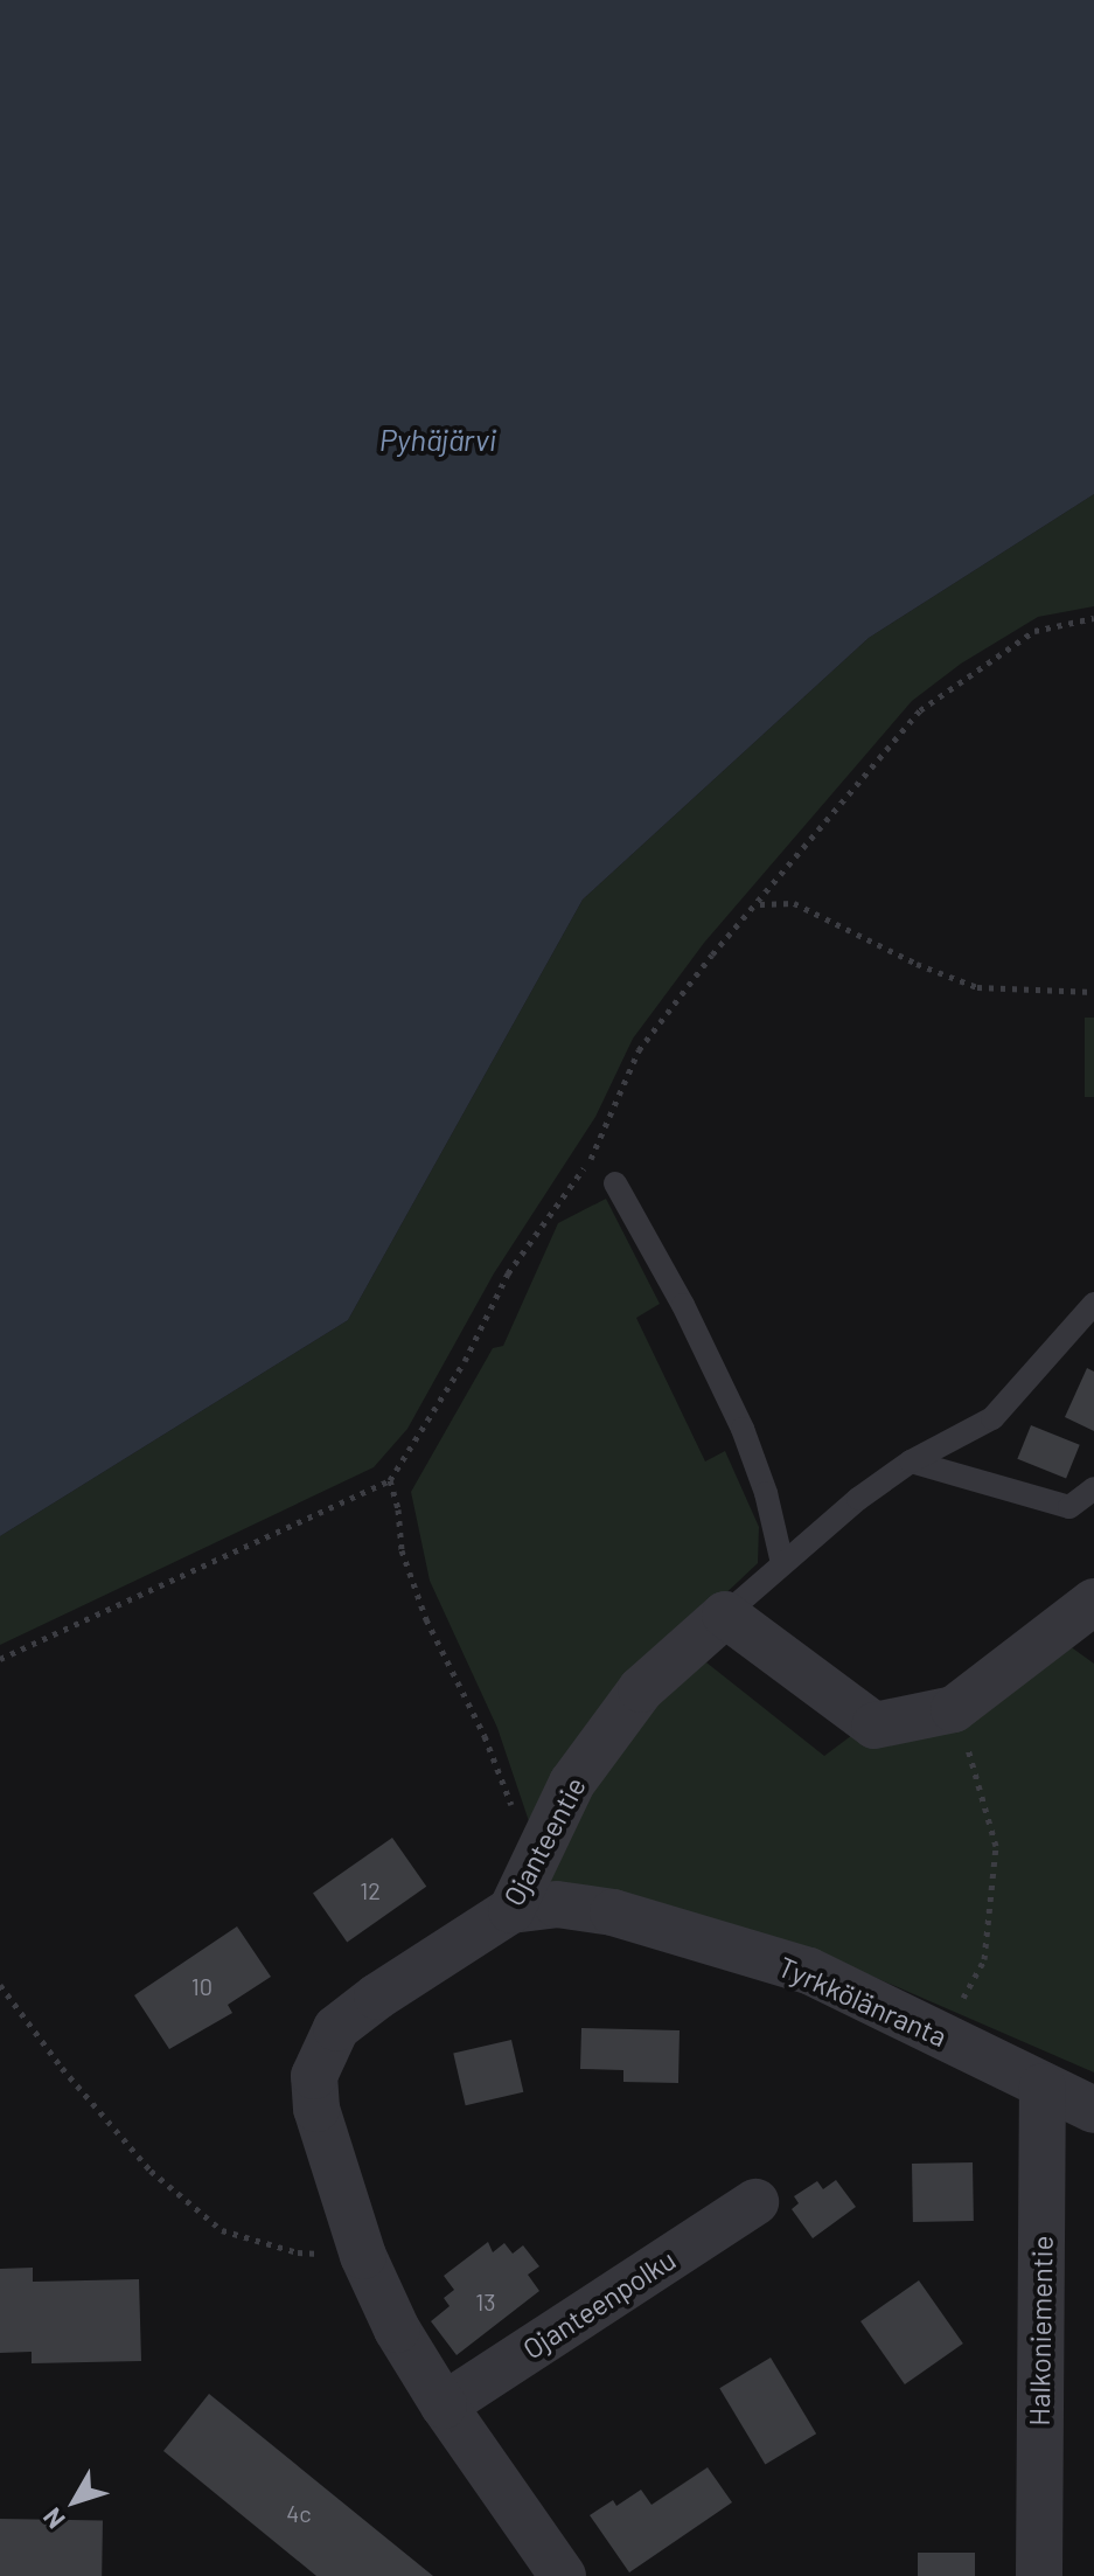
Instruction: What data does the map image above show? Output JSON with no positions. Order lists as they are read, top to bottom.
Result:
{
  "streets": {
    "street": [
      "Ojanteentie",
      "Tyrkkölänranta",
      "Ojanteenpolku",
      "Halkoniementie"
    ]
  },
  "crossings": [
    ["Ojanteentie", "Tyrkkölänranta"],
    ["Ojanteentie", "Ojanteenpolku"],
    ["Tyrkkölänranta", "Halkoniementie"]
  ],
  "water": ["Pyhäjärvi"],
  "house_numbers": [
    "12",
    "10",
    "13",
    "4c"
  ],
  "north": "bottom left"
}
